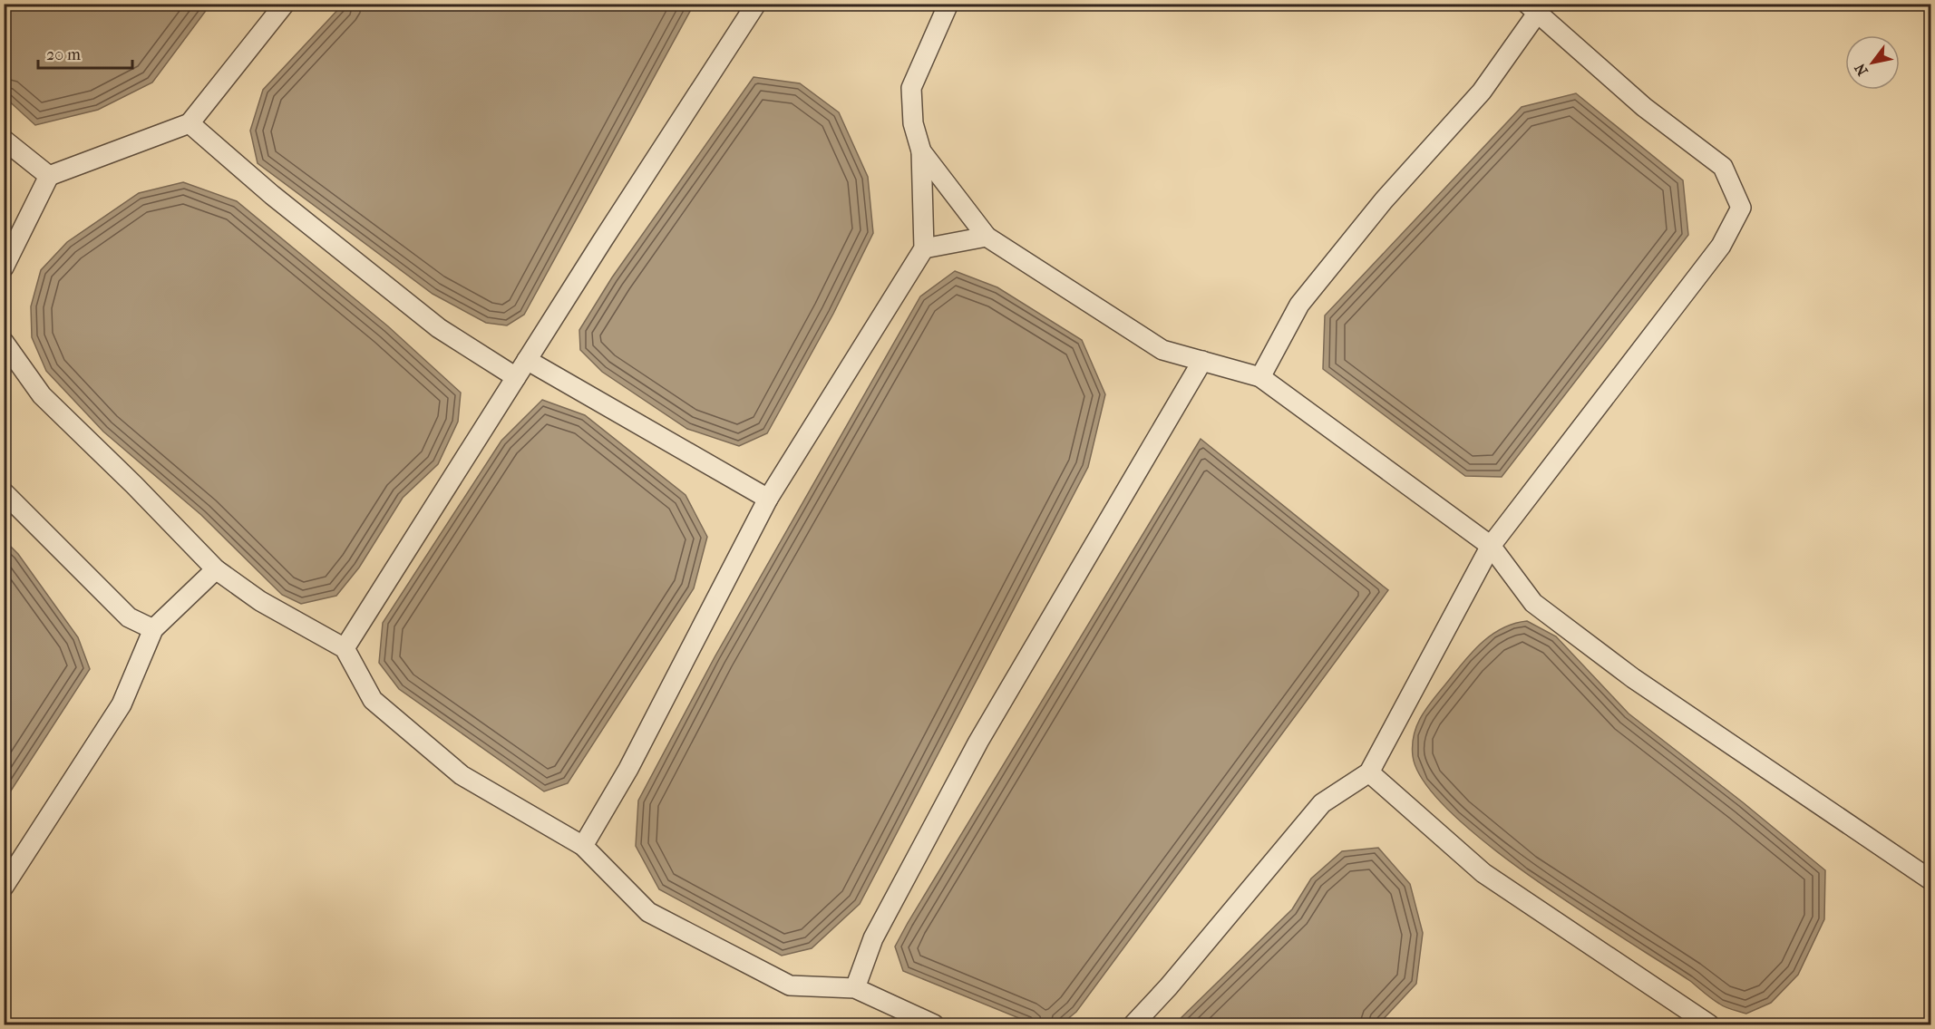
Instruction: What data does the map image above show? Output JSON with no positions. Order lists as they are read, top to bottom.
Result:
{
  "scale_bar": "20 m",
  "north": "bottom left"
}
